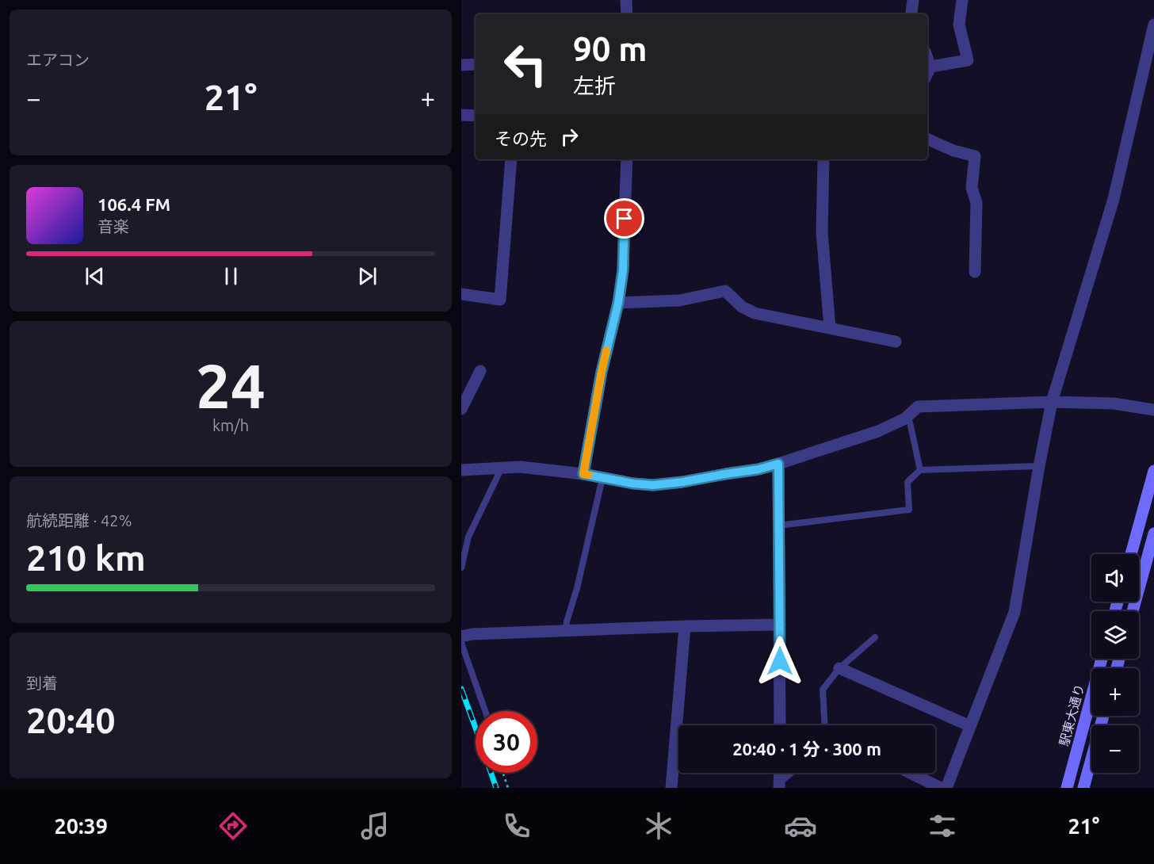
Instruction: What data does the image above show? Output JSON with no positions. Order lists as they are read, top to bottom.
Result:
{
  "streets": {
    "street": ["駅東大通り"]
  },
  "page": {
    "tile": [
      "エアコン",
      ["24", "km/h"],
      ["航続距離 · 42%", "210 km"],
      ["到着", "20:40"]
    ],
    "turn": ["90 m", "左折"],
    "heat": ["−", "21°", "+"],
    "then": "その先",
    "song": ["106.4 FM", "音楽"],
    "map_buttons": ["+", "−"],
    "limit": "30",
    "trip": "20:40 · 1 分 · 300 m",
    "tabs": ["20:39", "21°"]
  }
}
